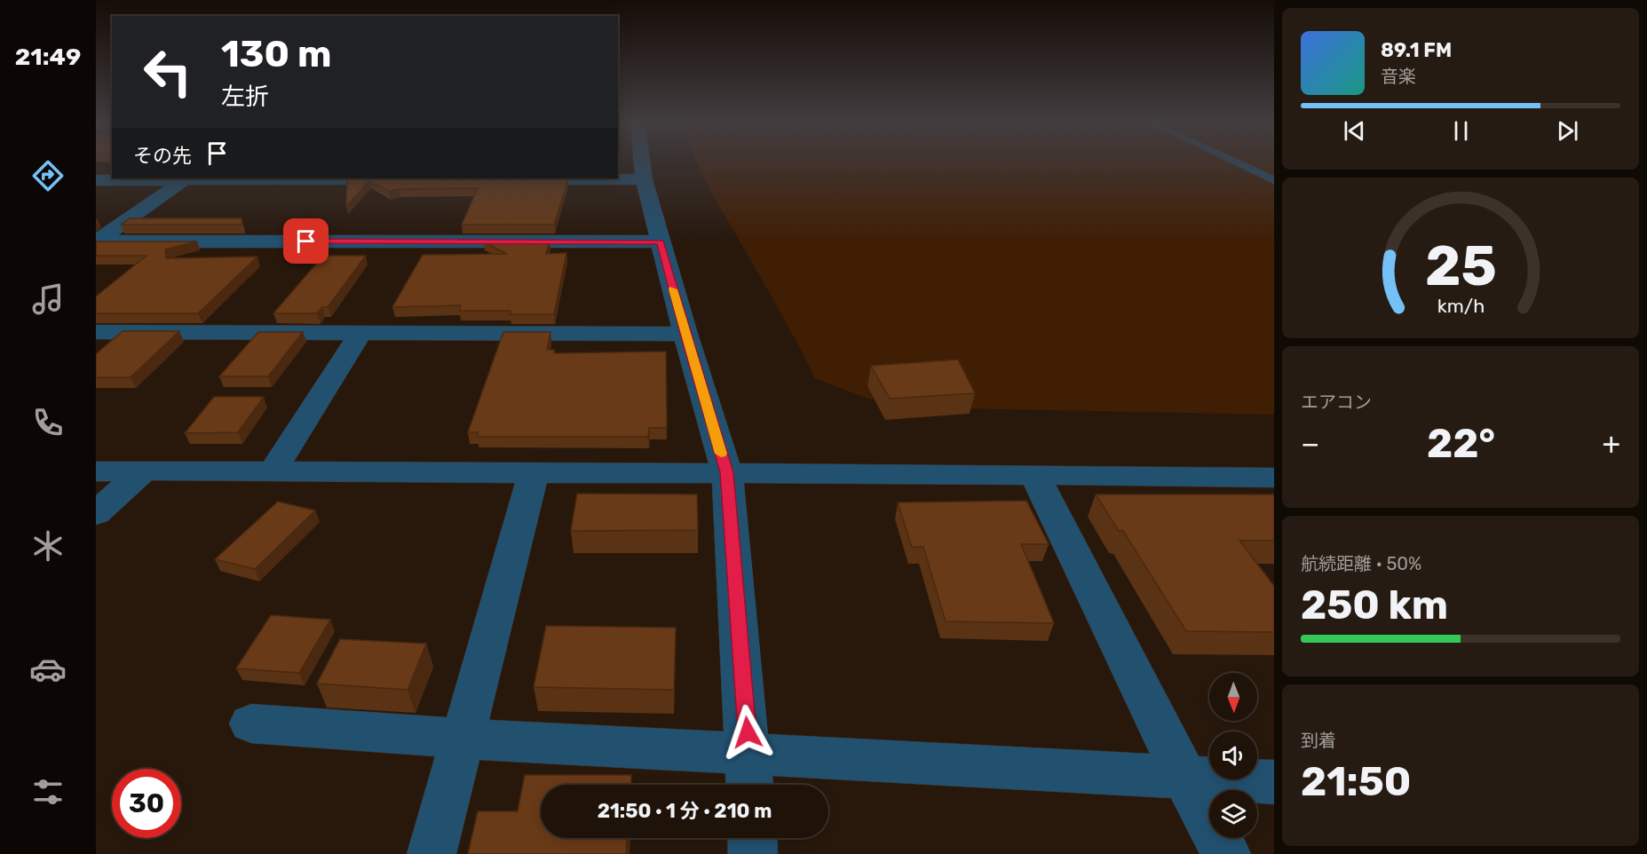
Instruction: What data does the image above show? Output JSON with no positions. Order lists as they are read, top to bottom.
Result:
{
  "north": "bottom",
  "page": {
    "tabs": "21:49",
    "turn": ["130 m", "左折"],
    "song": ["89.1 FM", "音楽"],
    "then": "その先",
    "tile": [
      "エアコン",
      ["航続距離 · 50%", "250 km"],
      ["到着", "21:50"]
    ],
    "heat": ["−", "22°", "+"],
    "limit": "30",
    "trip": "21:50 · 1 分 · 210 m",
    "gauge": ["25", "km/h"]
  }
}
